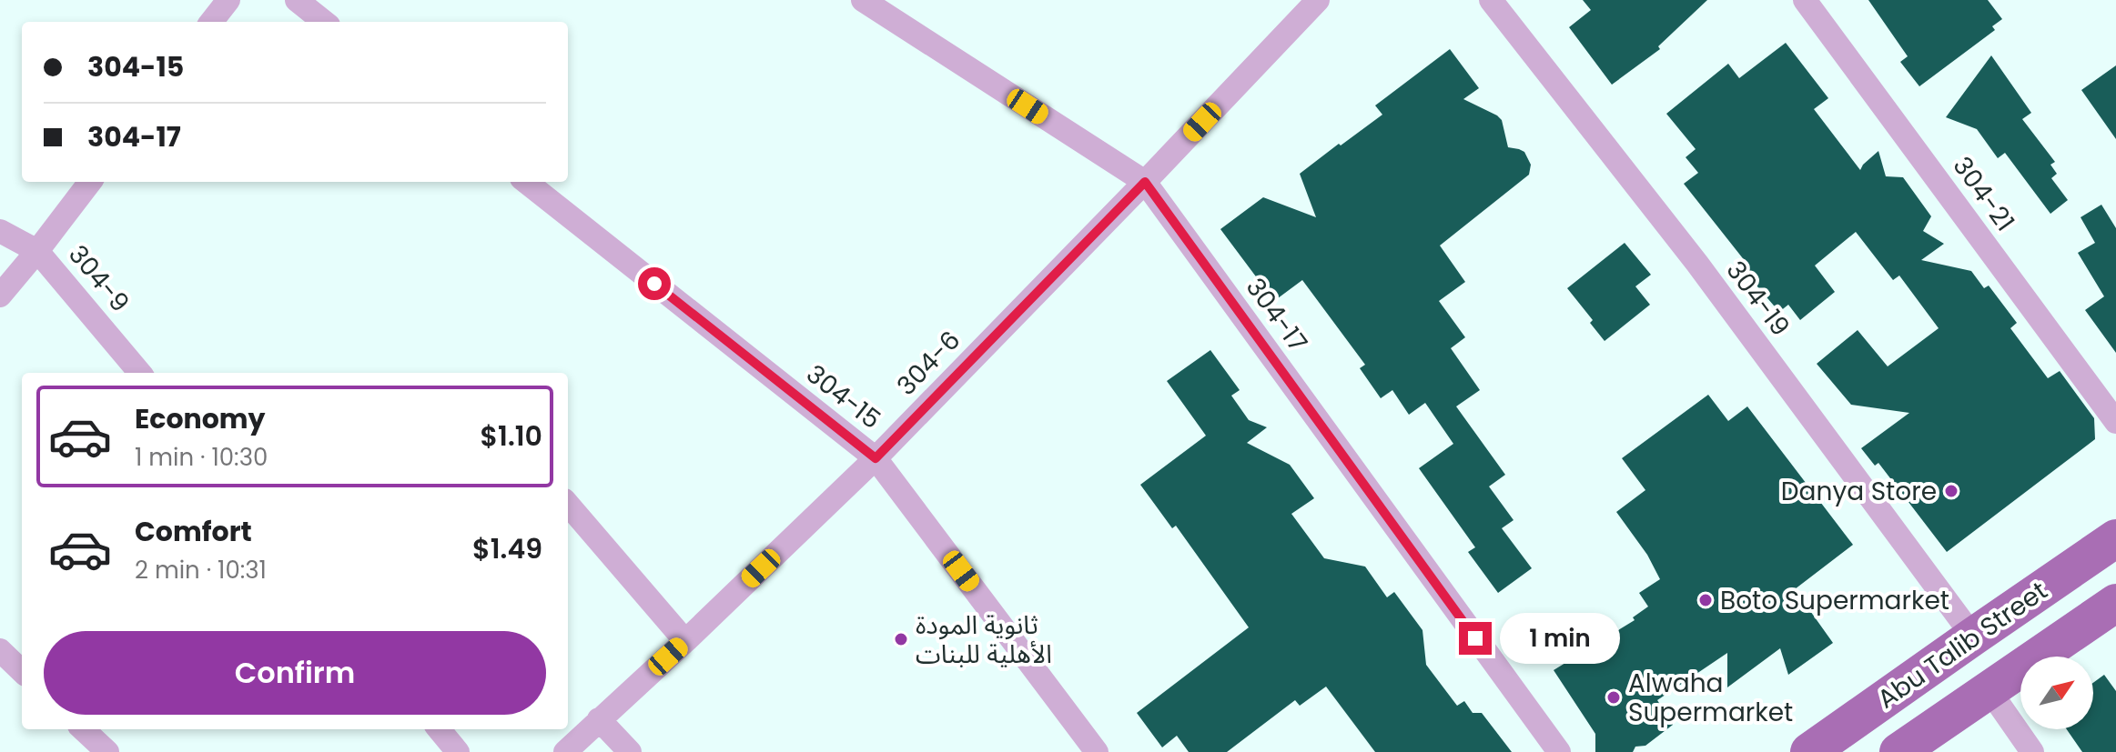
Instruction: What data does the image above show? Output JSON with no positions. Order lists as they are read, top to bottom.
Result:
{
  "streets": {
    "main road": ["Abu Talib Street"],
    "street": [
      "304-21",
      "304-9",
      "304-19",
      "304-17",
      "304-6",
      "304-15"
    ]
  },
  "crossings": [
    ["304-19", "Abu Talib Street"],
    ["304-17", "304-6"],
    ["304-6", "304-15"]
  ],
  "places": [
    "Danya Store",
    "Boto Supermarket",
    "ثانوية المودة الأهلية للبنات",
    "Alwaha Supermarket"
  ],
  "north": "top right",
  "page": {
    "banner": ["304-15", "304-17"],
    "list": [
      {
        "name": "Economy",
        "note": "1 min · 10:30",
        "value": "$1.10"
      },
      {
        "name": "Comfort",
        "note": "2 min · 10:31",
        "value": "$1.49"
      }
    ],
    "bubble": "1 min",
    "buttons": "Confirm"
  }
}
